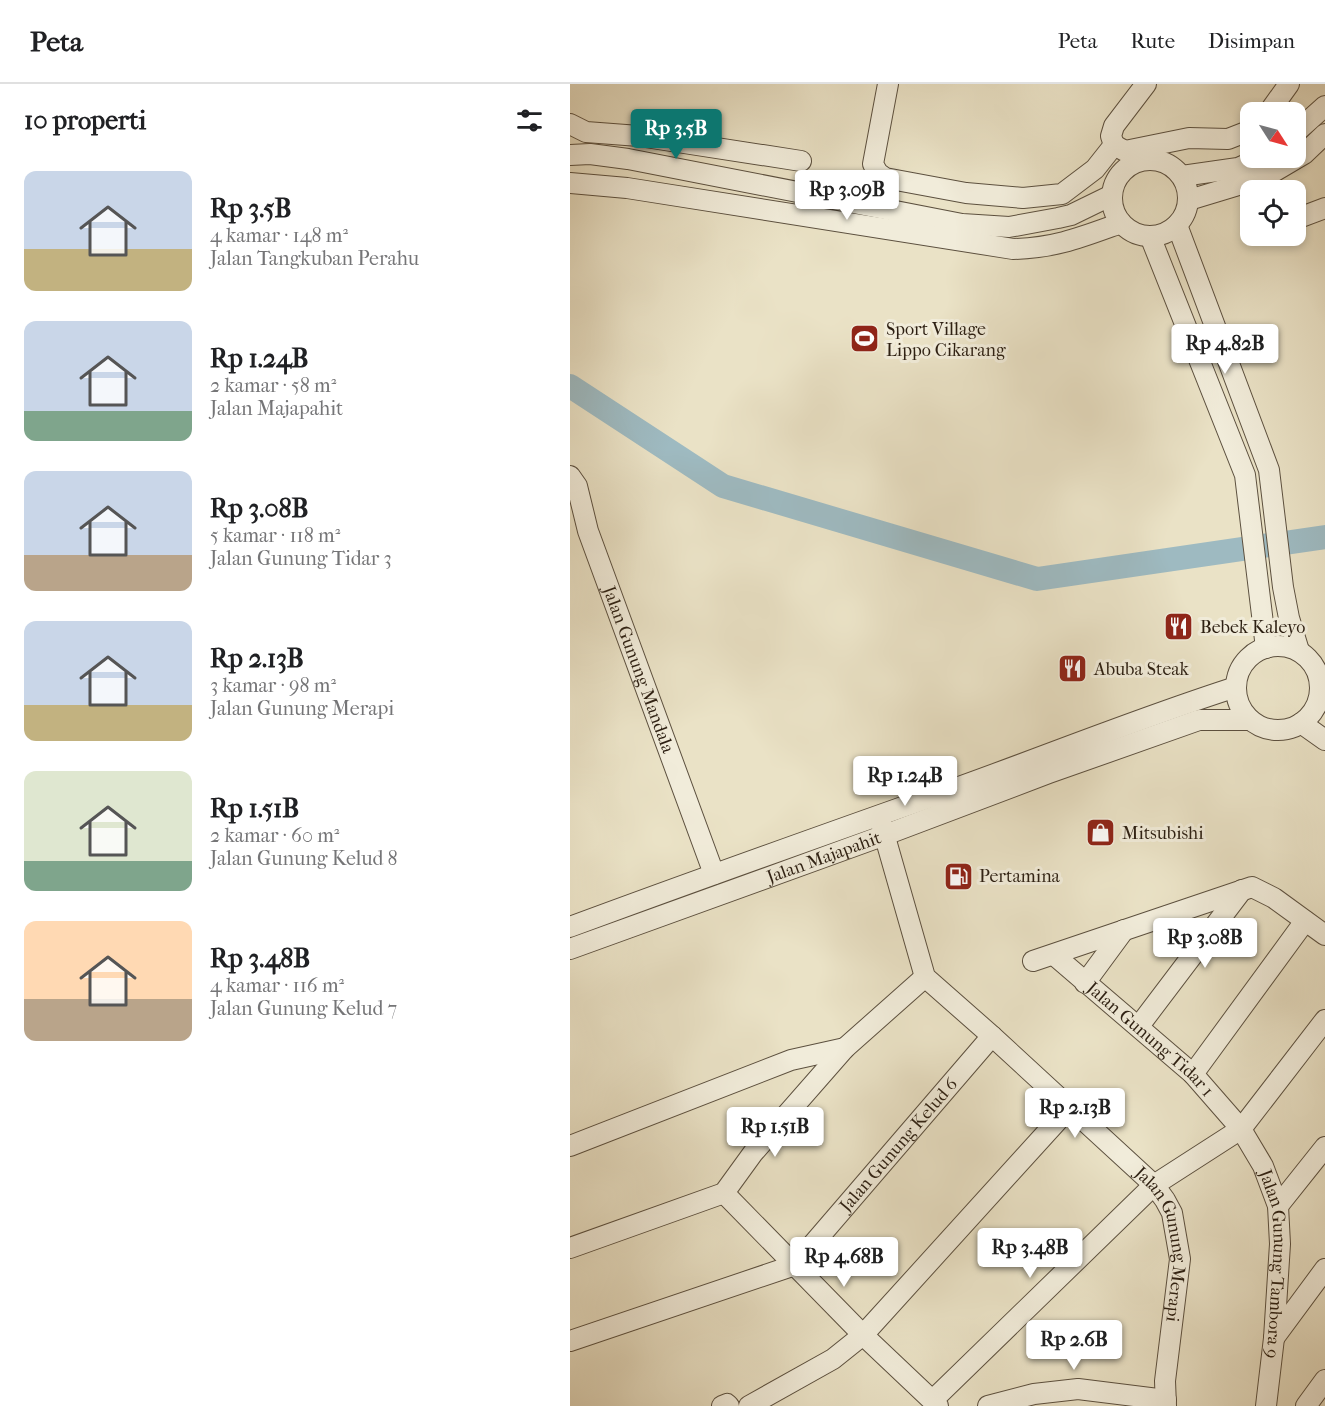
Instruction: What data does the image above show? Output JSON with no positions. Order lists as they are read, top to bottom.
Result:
{
  "streets": {
    "street": [
      "Jalan Gunung Mandala",
      "Jalan Majapahit",
      "Jalan Gunung Tidar 1",
      "Jalan Gunung Kelud 6",
      "Jalan Gunung Merapi",
      "Jalan Gunung Tambora 9"
    ]
  },
  "crossings": [
    ["Jalan Gunung Mandala", "Jalan Majapahit"],
    ["Jalan Gunung Tidar 1", "Jalan Gunung Tambora 9"],
    ["Jalan Gunung Kelud 6", "Jalan Gunung Merapi"]
  ],
  "places": {
    "sports": ["Sport Village Lippo Cikarang"],
    "restaurant": ["Bebek Kaleyo", "Abuba Steak"],
    "shop": ["Mitsubishi"],
    "fuel station": ["Pertamina"]
  },
  "north": "bottom right",
  "page": {
    "header": "Peta",
    "nav": ["Peta", "Rute", "Disimpan"],
    "heading": "10 properti",
    "price": [
      "Rp 3.5B",
      "Rp 3.09B",
      "Rp 4.82B",
      "Rp 1.24B",
      "Rp 3.08B",
      "Rp 2.13B",
      "Rp 1.51B",
      "Rp 3.48B",
      "Rp 4.68B",
      "Rp 2.6B"
    ],
    "list": [
      {
        "name": "Rp 3.5B",
        "note": "4 kamar · 148 m² · Jalan Tangkuban Perahu"
      },
      {
        "name": "Rp 1.24B",
        "note": "2 kamar · 58 m² · Jalan Majapahit"
      },
      {
        "name": "Rp 3.08B",
        "note": "5 kamar · 118 m² · Jalan Gunung Tidar 3"
      },
      {
        "name": "Rp 2.13B",
        "note": "3 kamar · 98 m² · Jalan Gunung Merapi"
      },
      {
        "name": "Rp 1.51B",
        "note": "2 kamar · 60 m² · Jalan Gunung Kelud 8"
      },
      {
        "name": "Rp 3.48B",
        "note": "4 kamar · 116 m² · Jalan Gunung Kelud 7"
      }
    ]
  }
}
